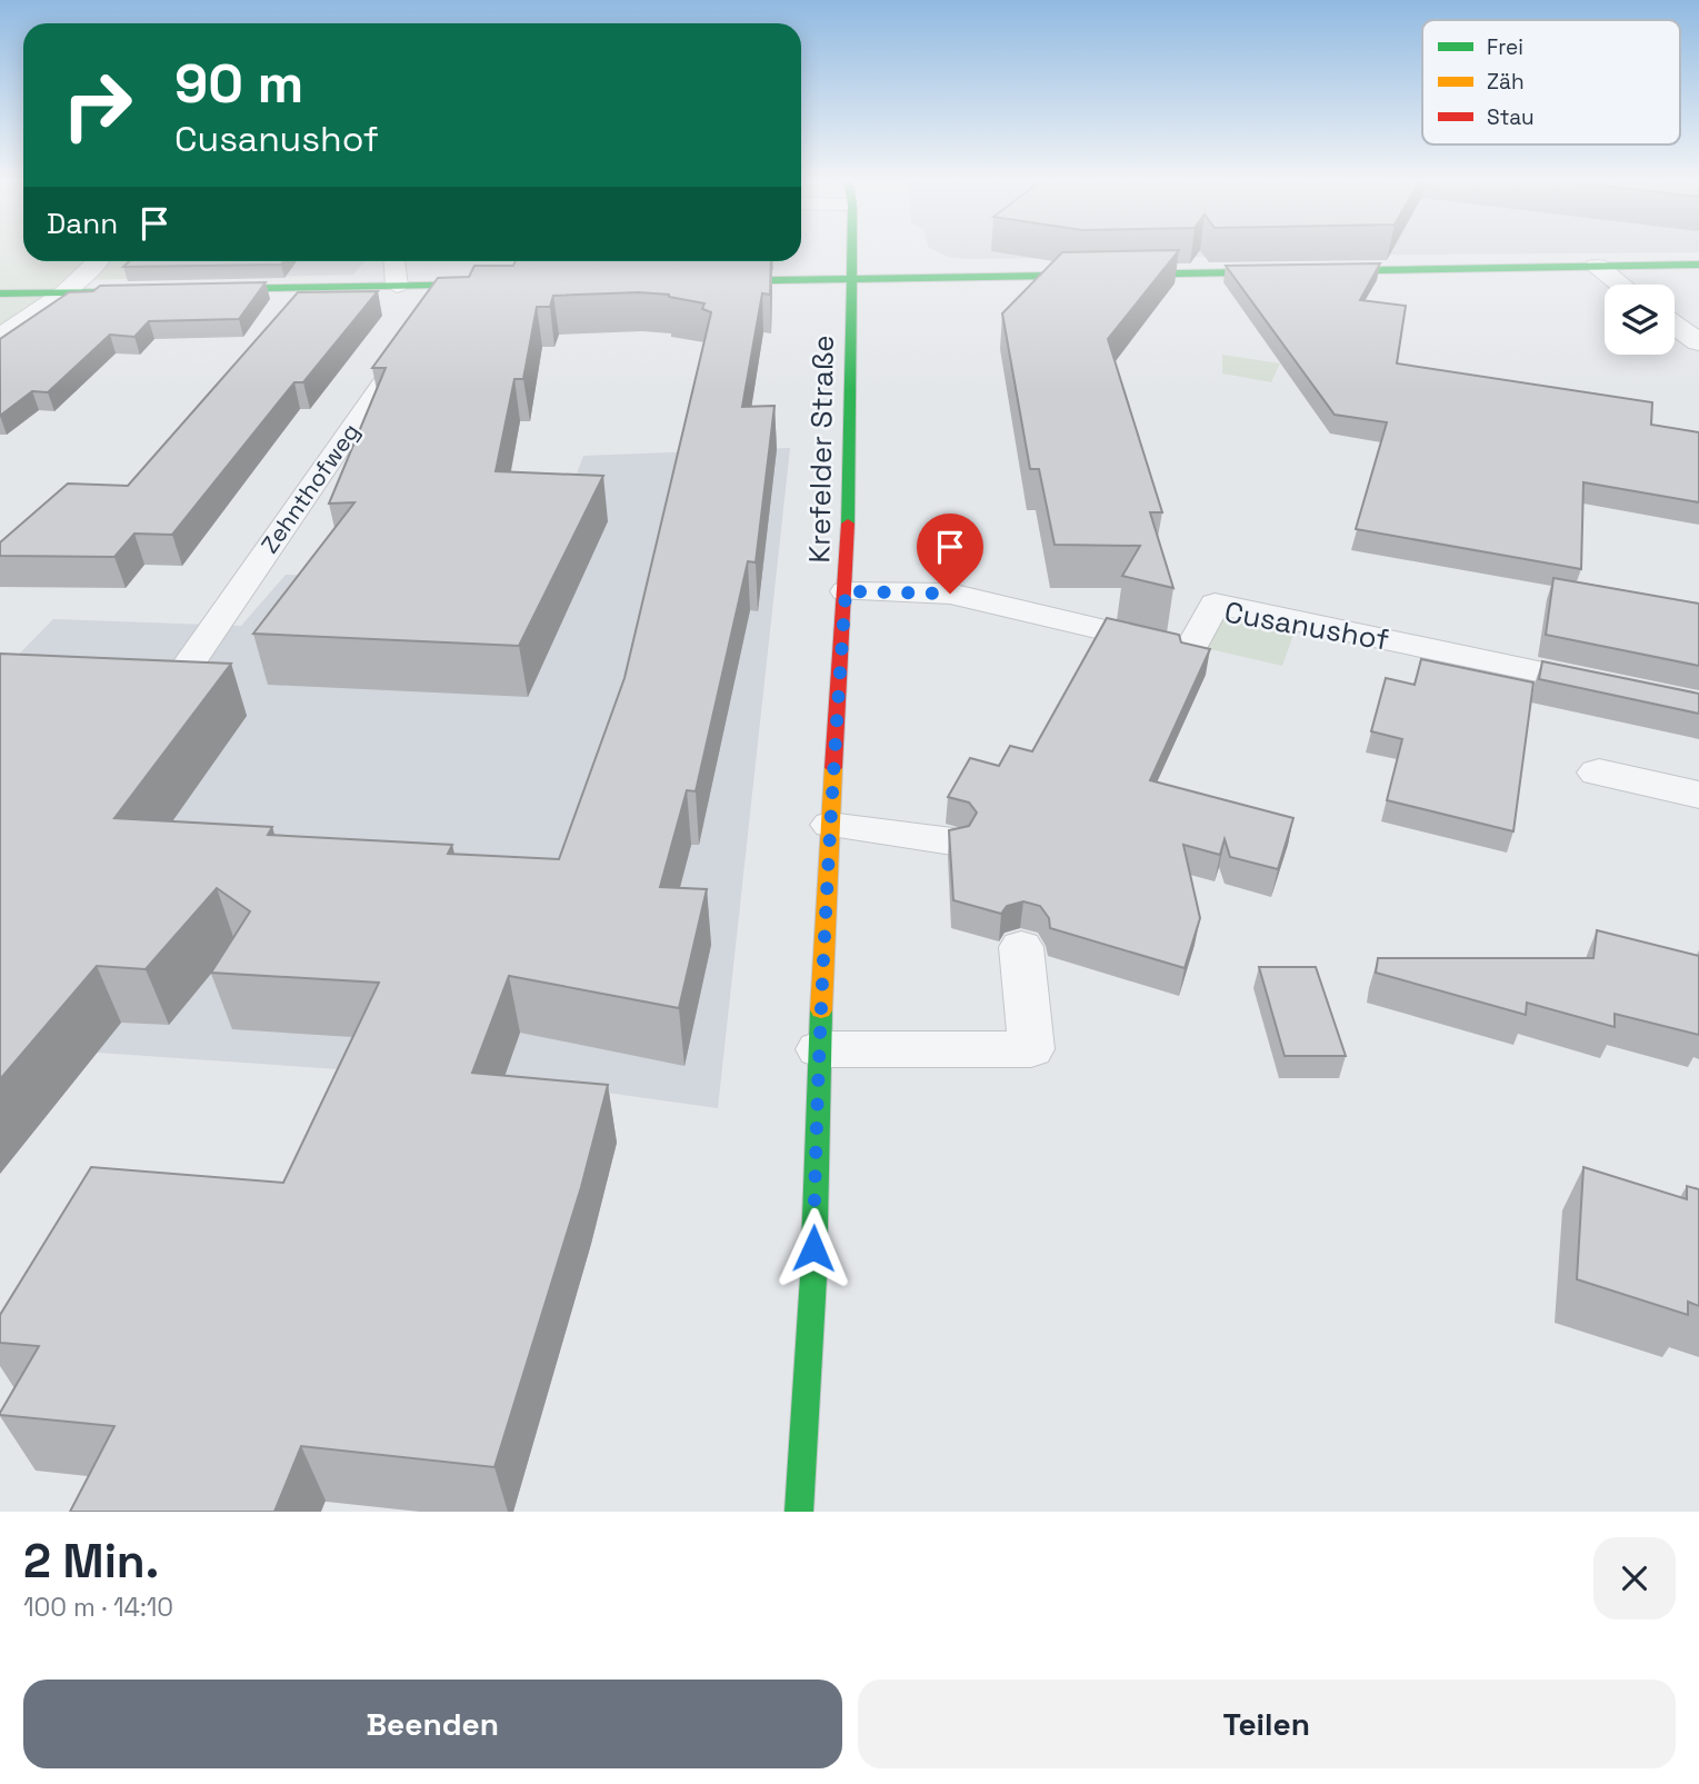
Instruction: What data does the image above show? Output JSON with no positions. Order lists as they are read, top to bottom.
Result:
{
  "streets": {
    "main road": ["Krefelder Straße"],
    "lane": ["Zehnthofweg", "Cusanushof"]
  },
  "crossings": [
    ["Krefelder Straße", "Cusanushof"]
  ],
  "legend": ["Frei", "Zäh", "Stau"],
  "page": {
    "turn": ["90 m", "Cusanushof"],
    "then": "Dann",
    "heading": ["2 Min.", "100 m · 14:10"],
    "buttons": ["Beenden", "Teilen"]
  }
}
